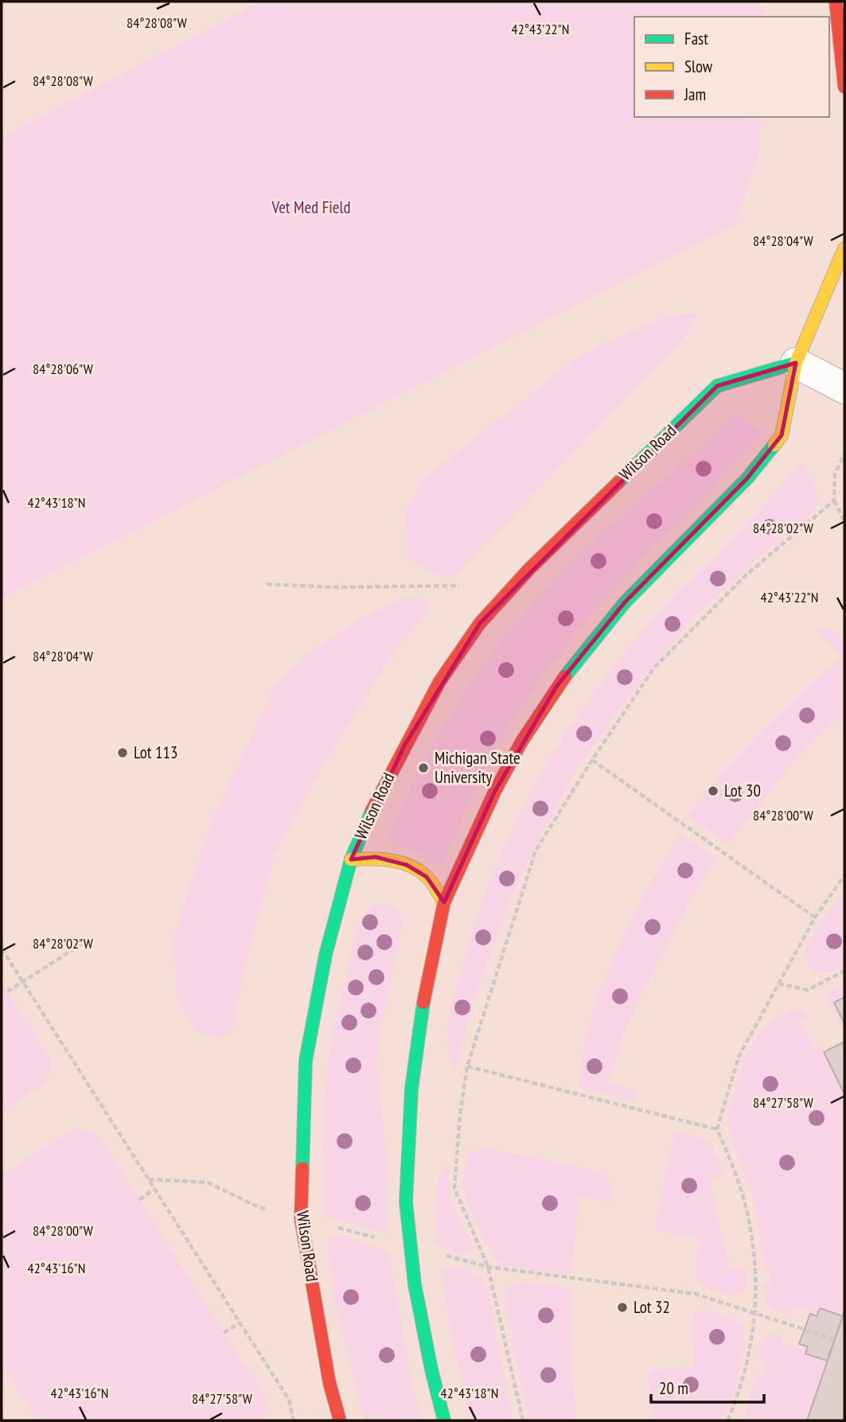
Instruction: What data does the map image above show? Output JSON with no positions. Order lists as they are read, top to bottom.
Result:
{
  "streets": {
    "street": ["Wilson Road"]
  },
  "parks": ["Vet Med Field"],
  "places": [
    "Lot 113",
    "Michigan State University",
    "Lot 30",
    "Lot 32"
  ],
  "legend": ["Fast", "Slow", "Jam"],
  "scale_bar": "20 m",
  "coordinates": [
    "84°28'08\"W",
    "42°43'22\"N",
    "84°28'04\"W",
    "84°28'06\"W",
    "42°43'18\"N",
    "84°28'02\"W",
    "84°28'00\"W",
    "84°27'58\"W",
    "42°43'16\"N"
  ]
}
